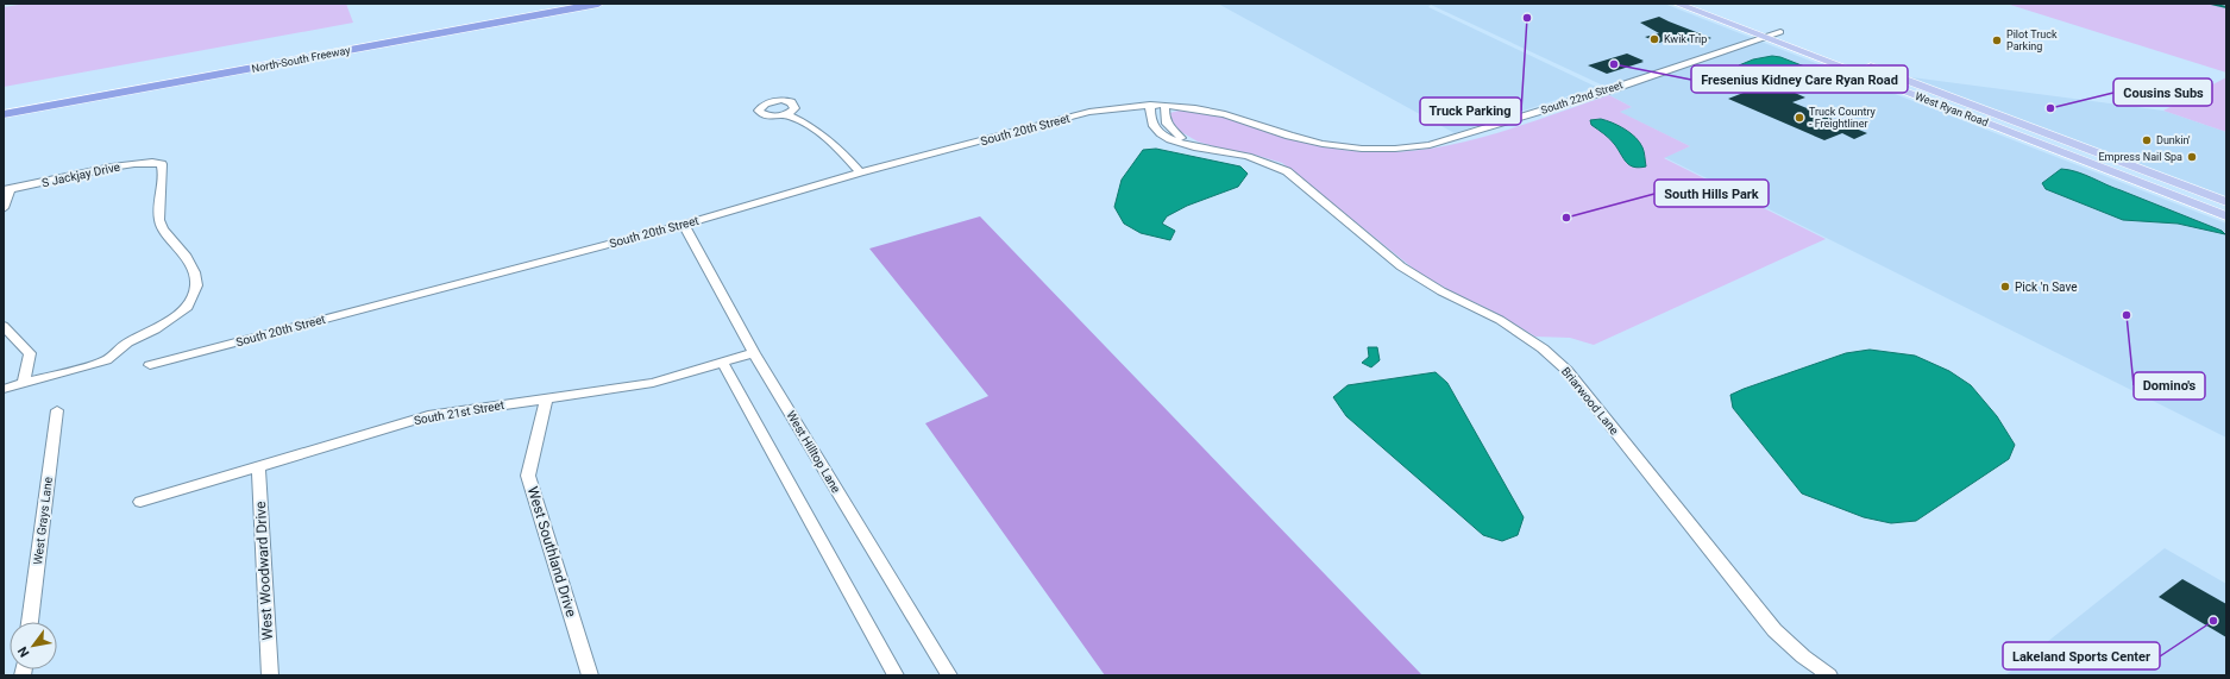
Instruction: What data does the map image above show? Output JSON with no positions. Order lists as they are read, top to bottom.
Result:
{
  "streets": {
    "highway": ["North-South Freeway"],
    "main road": ["West Ryan Road"],
    "street": [
      "South 22nd Street",
      "South 20th Street",
      "S Jackjay Drive",
      "Briarwood Lane",
      "South 21st Street",
      "West Hilltop Lane",
      "West Grays Lane",
      "West Southland Drive",
      "West Woodward Drive"
    ]
  },
  "crossings": [
    ["South 22nd Street", "West Ryan Road"],
    ["South 22nd Street", "South 20th Street"],
    ["South 22nd Street", "Briarwood Lane"],
    ["South 20th Street", "Briarwood Lane"],
    ["South 20th Street", "West Hilltop Lane"],
    ["South 21st Street", "West Hilltop Lane"],
    ["South 21st Street", "West Southland Drive"],
    ["South 21st Street", "West Woodward Drive"]
  ],
  "places": [
    "Truck Parking",
    "Kwik Trip",
    "Pilot Truck Parking",
    "Fresenius Kidney Care Ryan Road",
    "Cousins Subs",
    "Truck Country - Freightliner",
    "Dunkin'",
    "Empress Nail Spa",
    "South Hills Park",
    "Pick 'n Save",
    "Domino's",
    "Lakeland Sports Center"
  ],
  "north": "bottom left"
}
